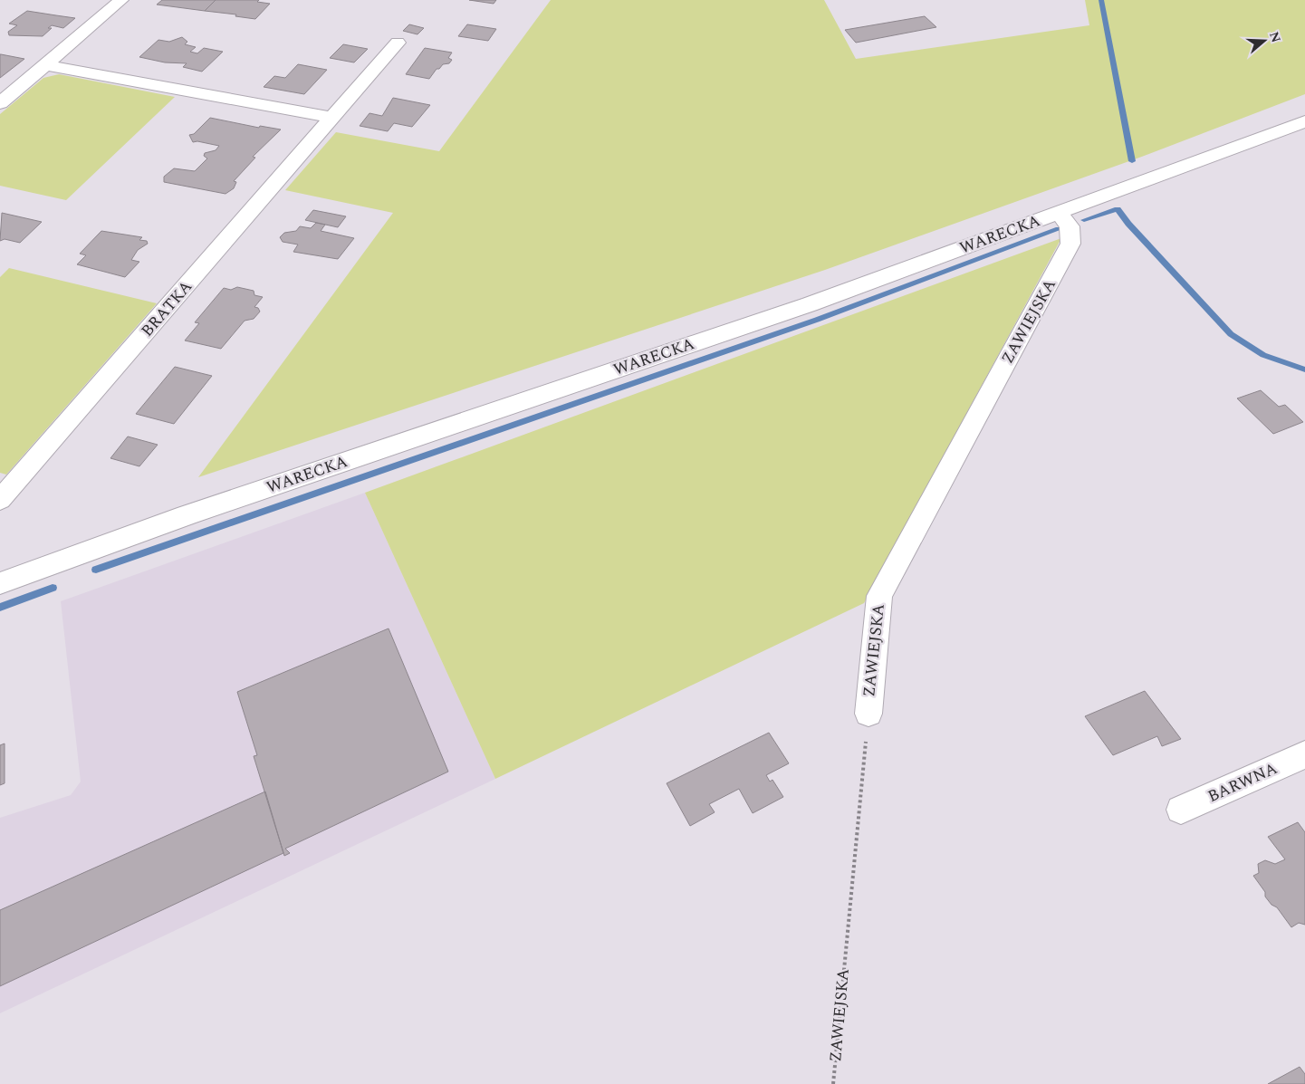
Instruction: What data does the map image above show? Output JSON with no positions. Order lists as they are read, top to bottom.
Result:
{
  "streets": {
    "street": [
      "WARECKA",
      "BRATKA",
      "ZAWIEJSKA",
      "BARWNA"
    ]
  },
  "crossings": [
    ["WARECKA", "ZAWIEJSKA"]
  ],
  "north": "right"
}
